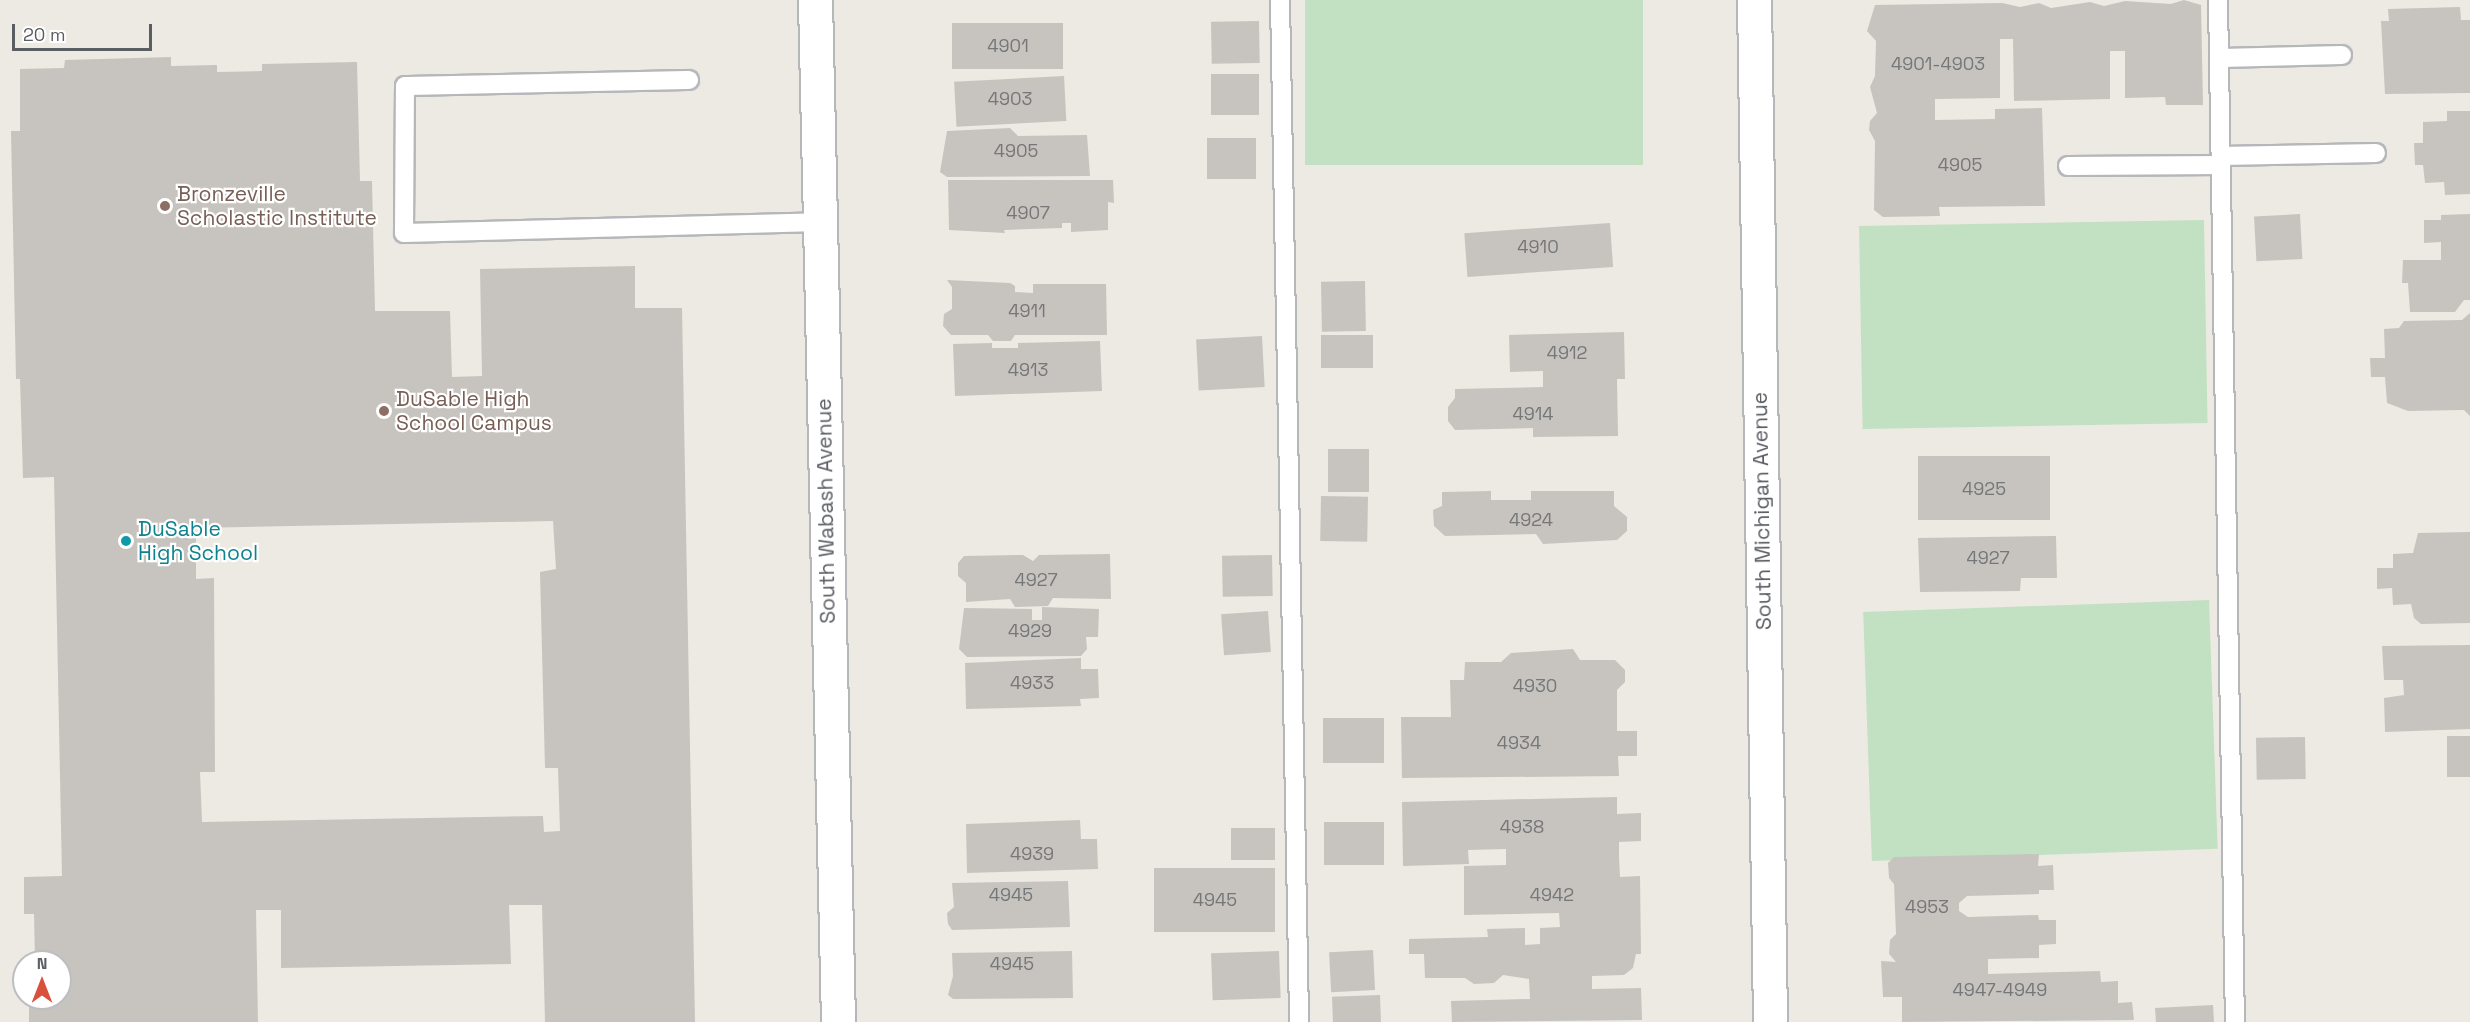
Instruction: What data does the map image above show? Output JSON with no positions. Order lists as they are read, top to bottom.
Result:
{
  "streets": {
    "street": ["South Wabash Avenue", "South Michigan Avenue"]
  },
  "places": ["Bronzeville Scholastic Institute", "DuSable High School Campus", "DuSable High School"],
  "house_numbers": [
    "4901",
    "4901-4903",
    "4903",
    "4905",
    "4905",
    "4907",
    "4910",
    "4911",
    "4912",
    "4913",
    "4914",
    "4925",
    "4924",
    "4927",
    "4927",
    "4929",
    "4933",
    "4930",
    "4934",
    "4938",
    "4939",
    "4945",
    "4942",
    "4945",
    "4953",
    "4945",
    "4947-4949"
  ],
  "scale_bar": "20 m",
  "north": "top"
}
